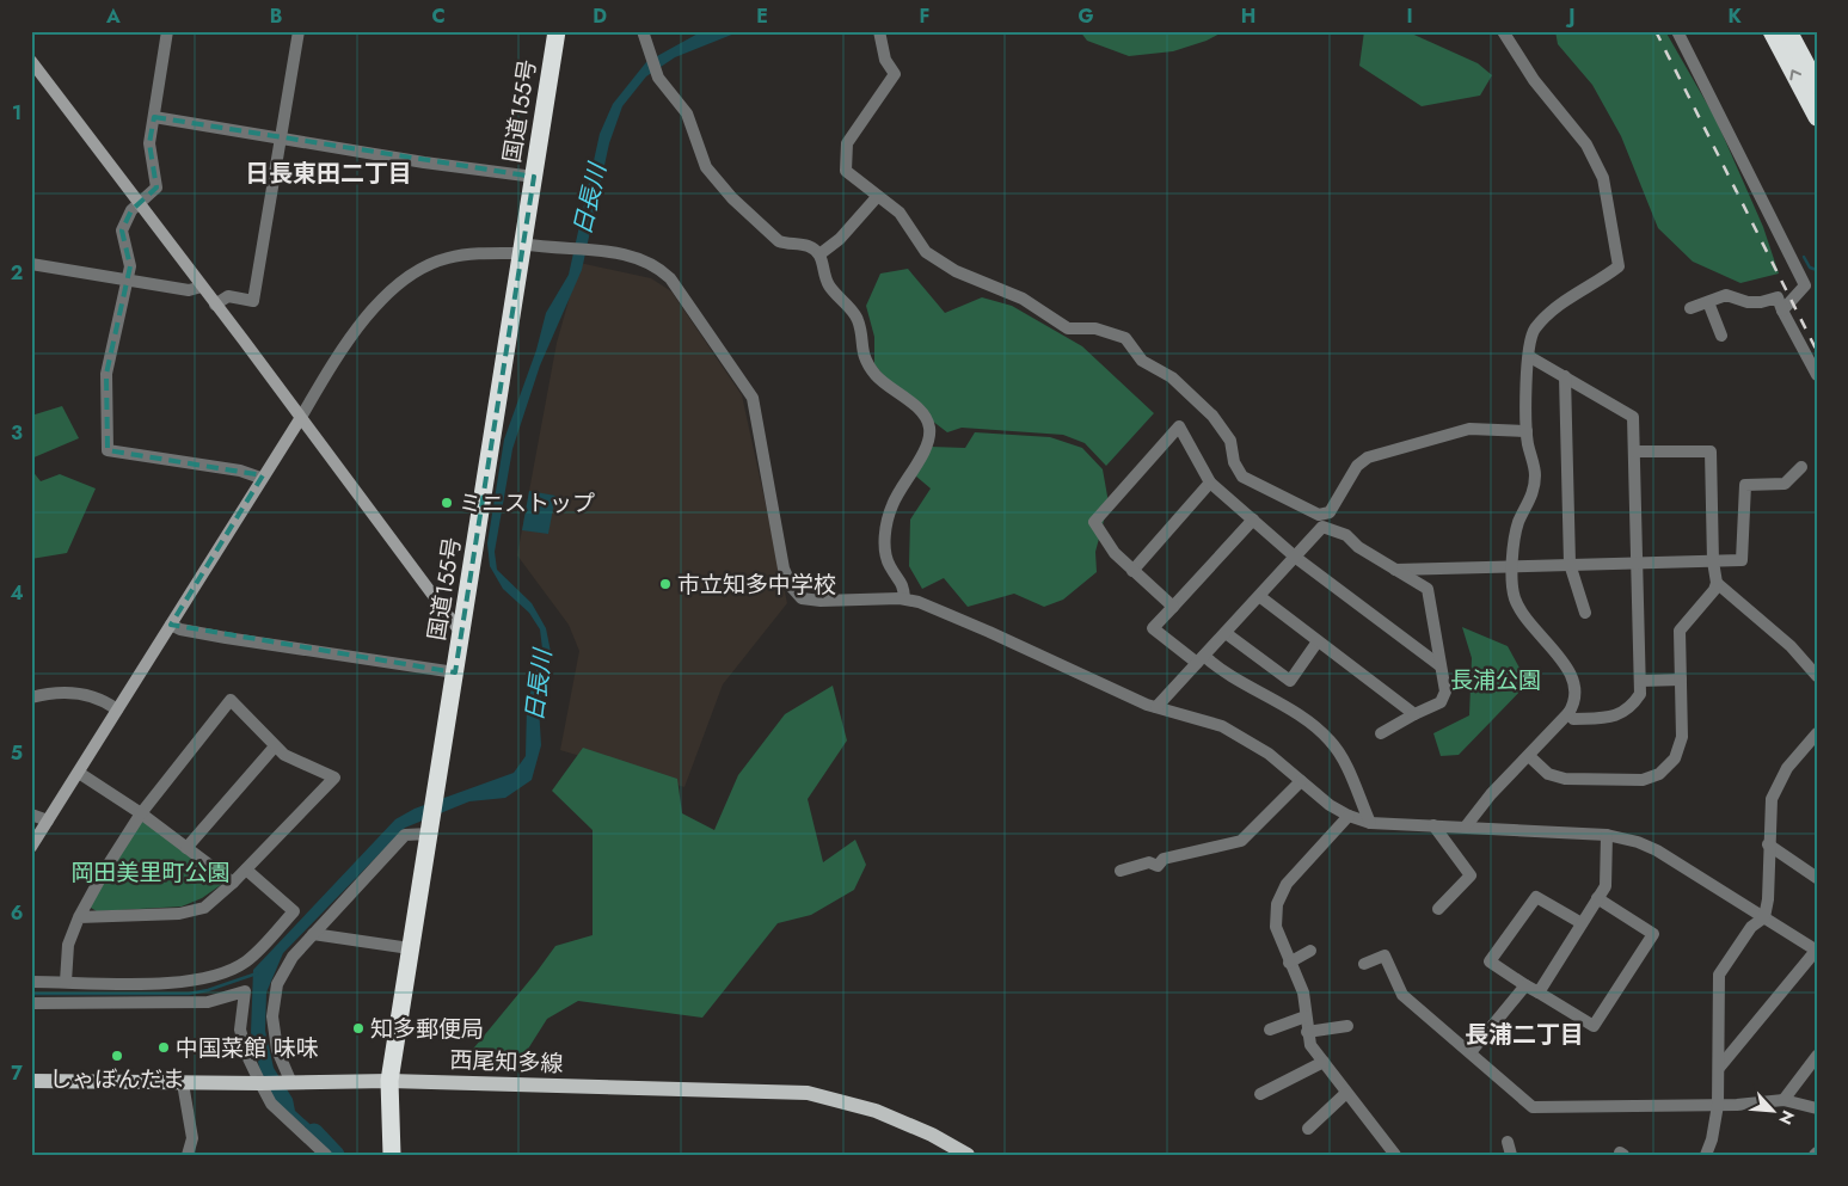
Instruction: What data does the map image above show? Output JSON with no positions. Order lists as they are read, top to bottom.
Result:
{
  "streets": {
    "highway": ["国道155号"],
    "main road": ["西尾知多線"]
  },
  "crossings": [
    ["国道155号", "西尾知多線"]
  ],
  "districts": ["日長東田二丁目", "長浦二丁目"],
  "water": ["日長川"],
  "parks": ["長浦公園", "岡田美里町公園"],
  "places": [
    "ミニストップ",
    "市立知多中学校",
    "知多郵便局",
    "中国菜館 味味",
    "しゃぼんだま"
  ],
  "north": "bottom right",
  "grid": {
    "columns": [
      "A",
      "B",
      "C",
      "D",
      "E",
      "F",
      "G",
      "H",
      "I",
      "J",
      "K"
    ],
    "rows": [
      "1",
      "2",
      "3",
      "4",
      "5",
      "6",
      "7"
    ]
  }
}
